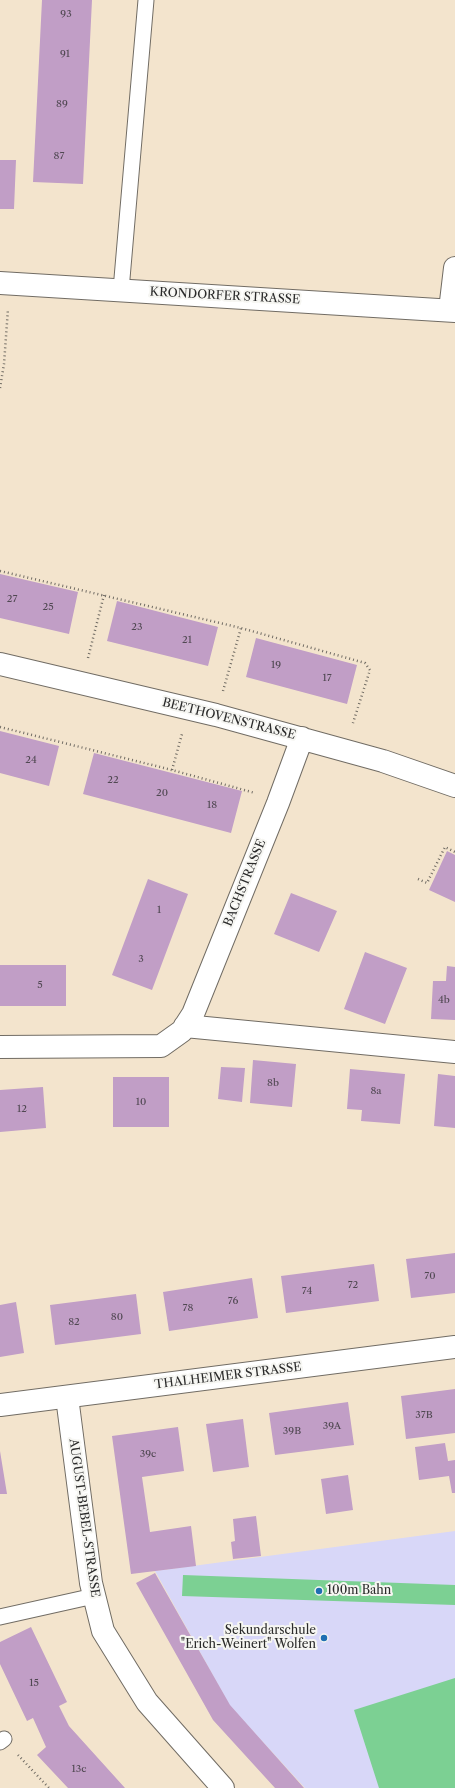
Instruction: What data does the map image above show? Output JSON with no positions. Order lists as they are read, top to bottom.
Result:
{
  "streets": {
    "street": [
      "KRONDORFER STRASSE",
      "BEETHOVENSTRASSE",
      "BACHSTRASSE",
      "THALHEIMER STRASSE",
      "AUGUST-BEBEL-STRASSE"
    ]
  },
  "crossings": [
    ["BEETHOVENSTRASSE", "BACHSTRASSE"],
    ["THALHEIMER STRASSE", "AUGUST-BEBEL-STRASSE"]
  ],
  "places": ["100m Bahn", "Sekundarschule \"Erich-Weinert\" Wolfen"],
  "house_numbers": [
    "93",
    "91",
    "89",
    "87",
    "27",
    "25",
    "23",
    "21",
    "19",
    "17",
    "24",
    "22",
    "20",
    "18",
    "1",
    "3",
    "5",
    "4b",
    "8b",
    "8a",
    "10",
    "12",
    "70",
    "72",
    "74",
    "76",
    "78",
    "80",
    "82",
    "37B",
    "39A",
    "39B",
    "39c",
    "15",
    "13c"
  ]
}
